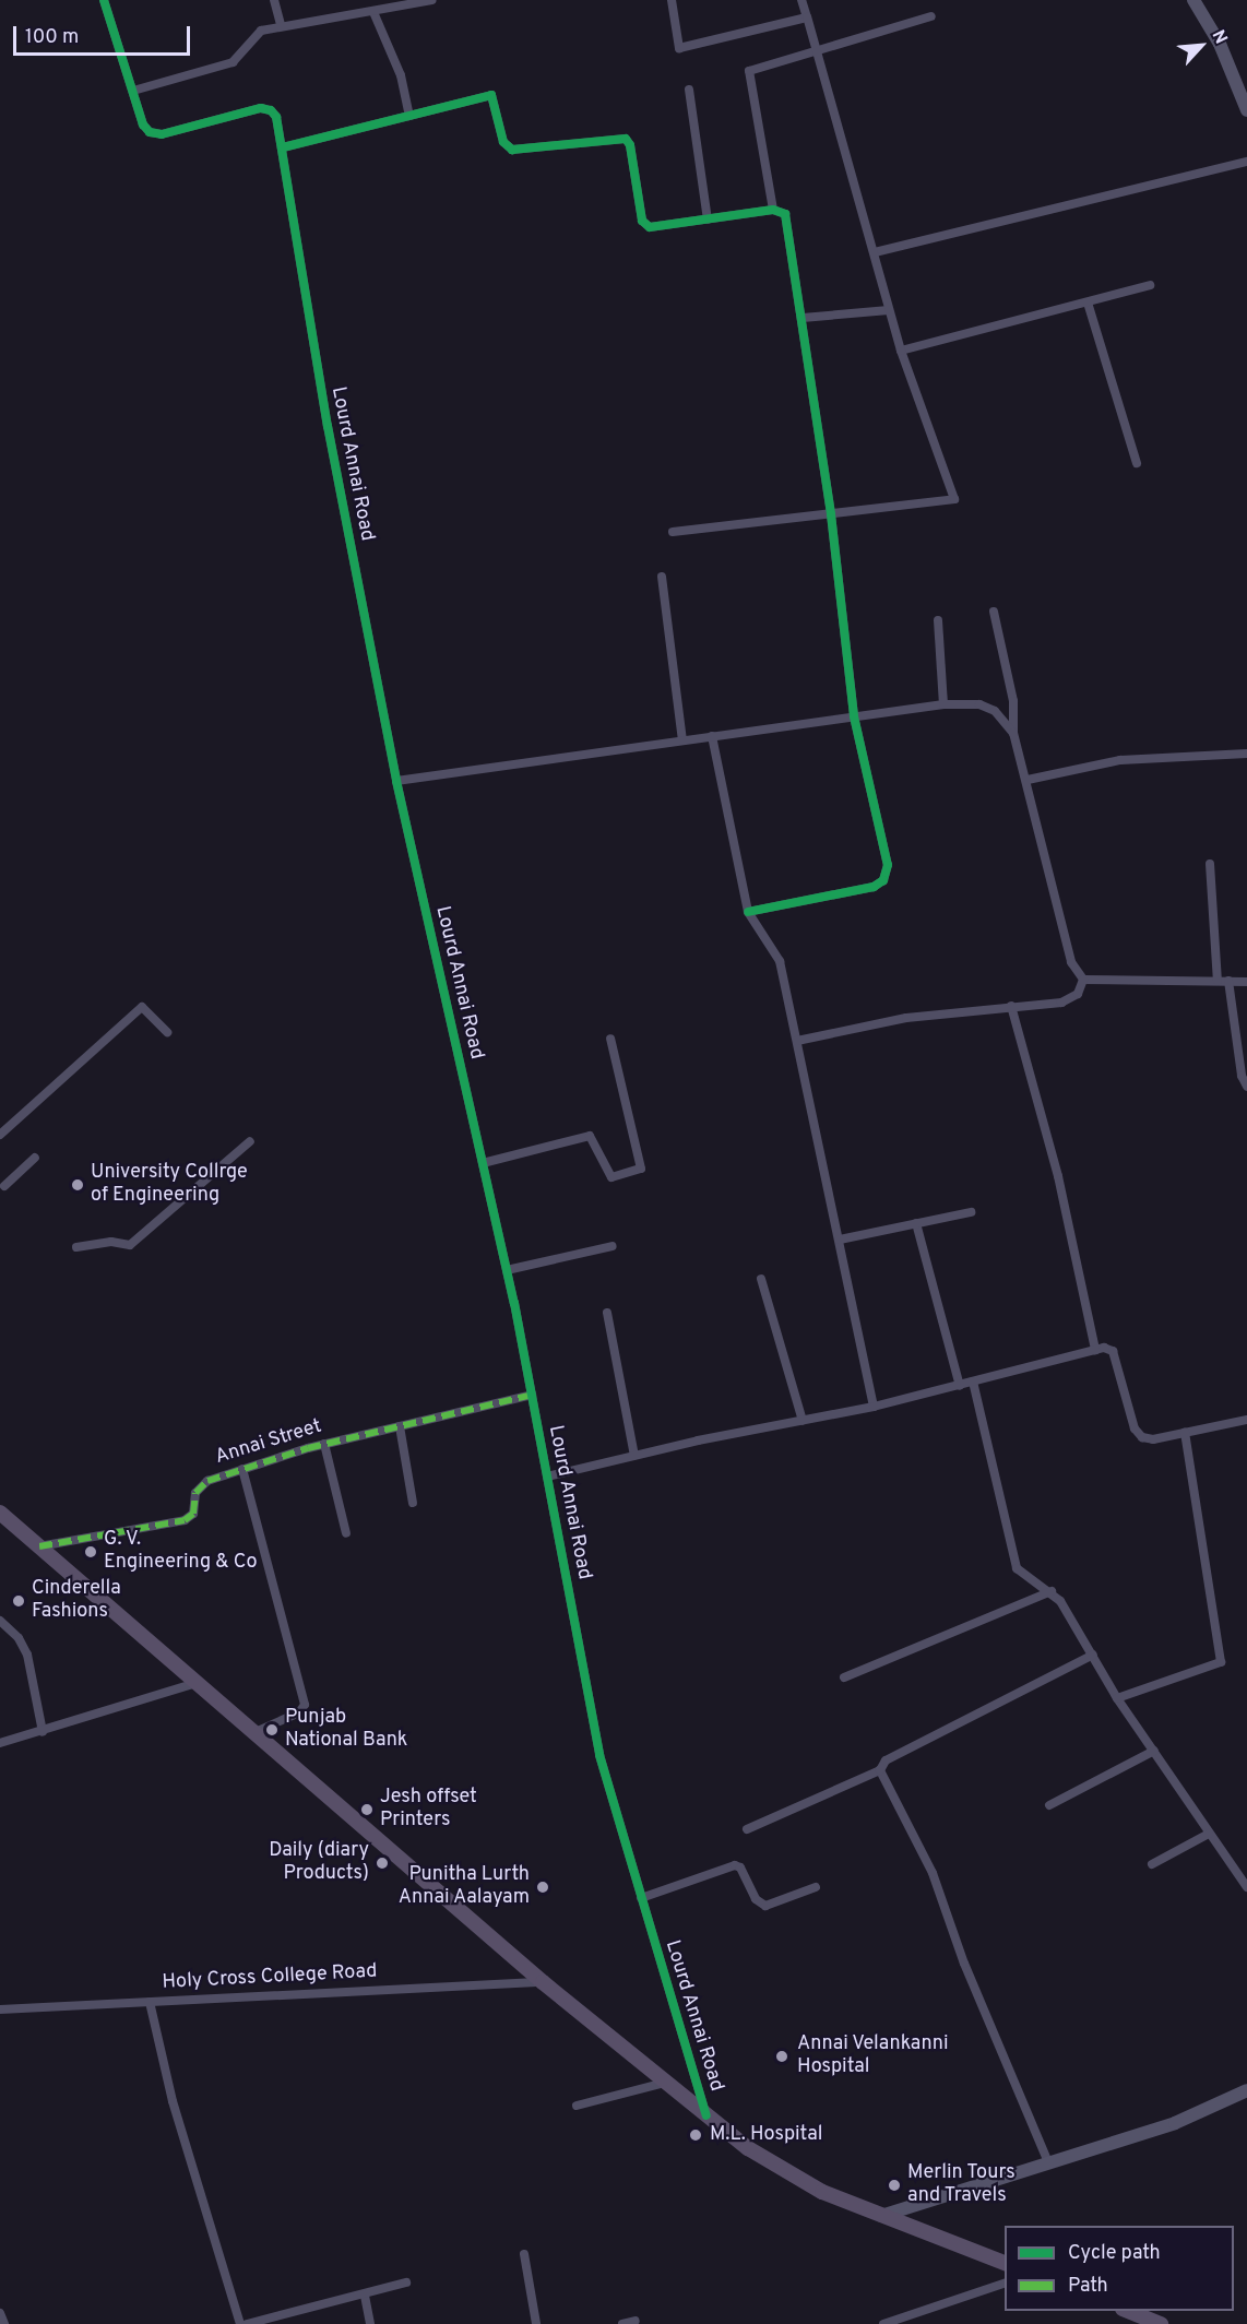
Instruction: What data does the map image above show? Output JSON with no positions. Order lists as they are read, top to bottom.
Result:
{
  "streets": {
    "street": ["Lourd Annai Road", "Annai Street", "Holy Cross College Road"]
  },
  "crossings": [
    ["Lourd Annai Road", "Annai Street"]
  ],
  "places": [
    "University Collrge of Engineering",
    "G. V. Engineering & Co",
    "Cinderella Fashions",
    "Punjab National Bank",
    "Jesh offset Printers",
    "Daily (diary Products)",
    "Punitha Lurth Annai Aalayam",
    "Annai Velankanni Hospital",
    "M.L. Hospital",
    "Merlin Tours and Travels"
  ],
  "legend": ["Cycle path", "Path"],
  "scale_bar": "100 m",
  "north": "top right"
}
